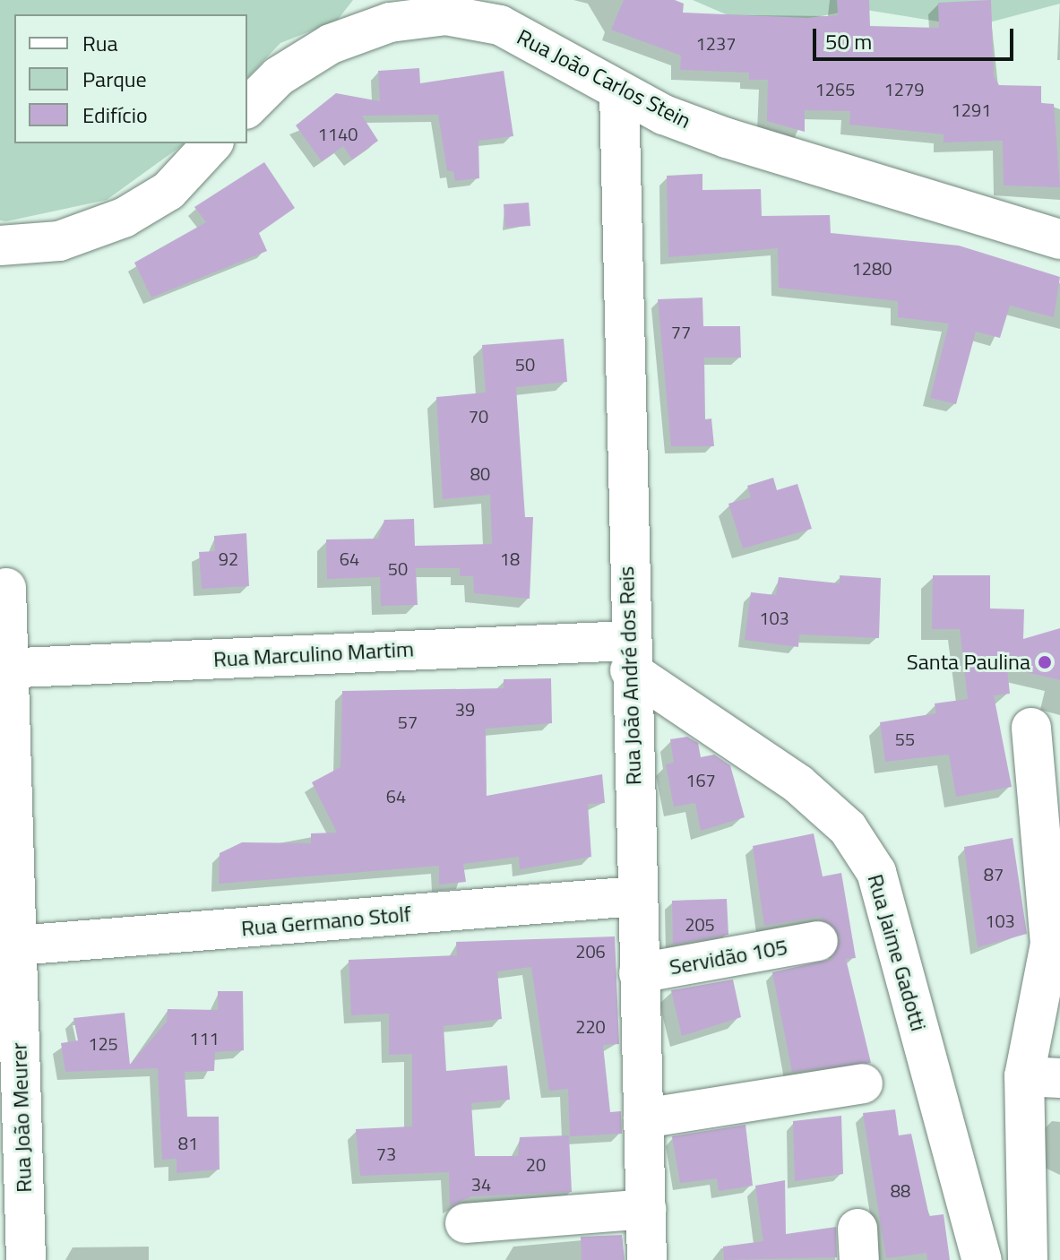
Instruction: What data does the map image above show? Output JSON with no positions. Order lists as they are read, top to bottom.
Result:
{
  "streets": {
    "street": [
      "Rua João Carlos Stein",
      "Rua Marculino Martim",
      "Rua João André dos Reis",
      "Rua Germano Stolf",
      "Rua Jaime Gadotti",
      "Servidão 105",
      "Rua João Meurer"
    ]
  },
  "crossings": [
    ["Rua João Carlos Stein", "Rua João André dos Reis"],
    ["Rua Marculino Martim", "Rua João André dos Reis"],
    ["Rua Marculino Martim", "Rua Jaime Gadotti"],
    ["Rua Marculino Martim", "Rua João Meurer"],
    ["Rua João André dos Reis", "Rua Germano Stolf"],
    ["Rua João André dos Reis", "Rua Jaime Gadotti"],
    ["Rua João André dos Reis", "Servidão 105"],
    ["Rua Germano Stolf", "Rua João Meurer"]
  ],
  "places": ["Santa Paulina"],
  "house_numbers": [
    "1237",
    "1265",
    "1279",
    "1291",
    "1140",
    "1280",
    "77",
    "50",
    "70",
    "80",
    "92",
    "64",
    "18",
    "50",
    "103",
    "39",
    "57",
    "55",
    "167",
    "64",
    "87",
    "103",
    "205",
    "206",
    "220",
    "111",
    "125",
    "81",
    "73",
    "20",
    "34",
    "88"
  ],
  "legend": ["Rua", "Parque", "Edifício"],
  "scale_bar": "50 m"
}
